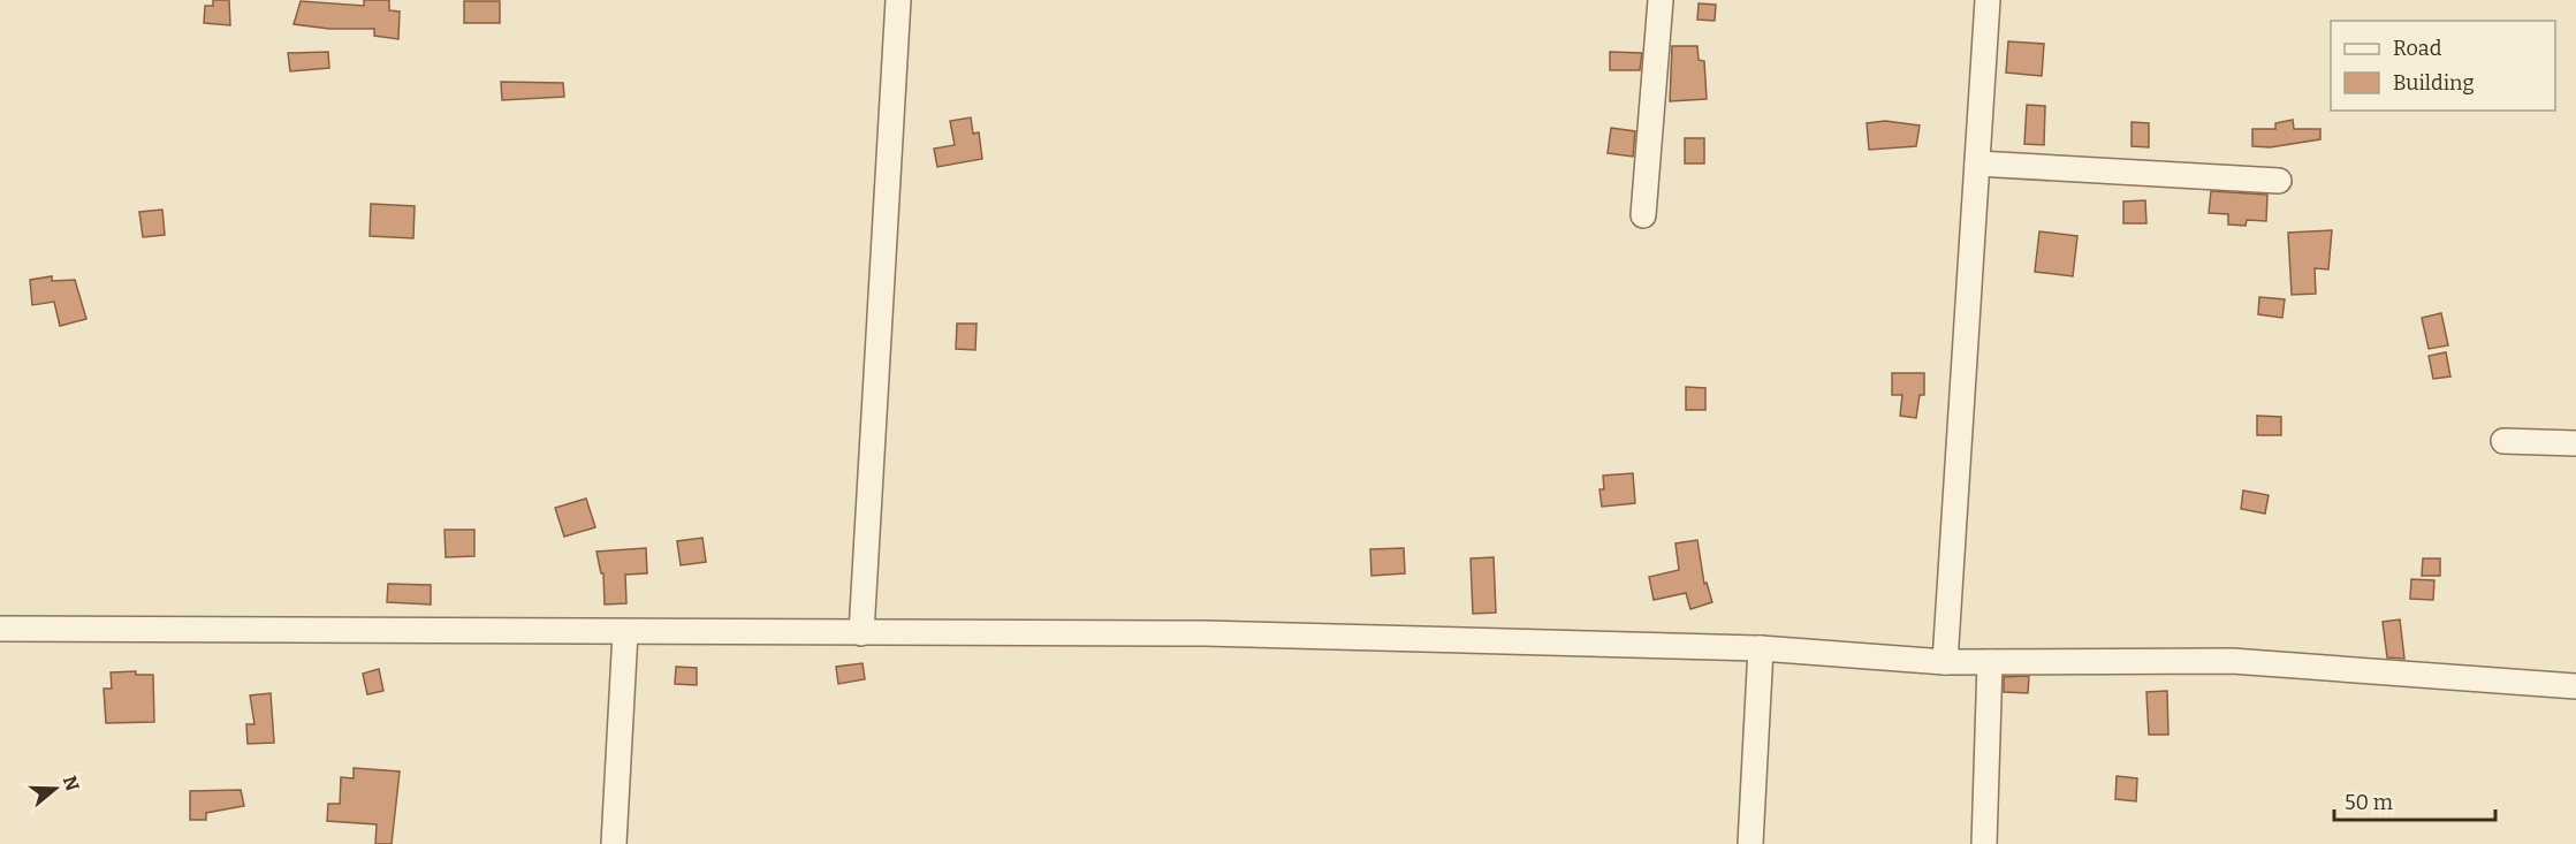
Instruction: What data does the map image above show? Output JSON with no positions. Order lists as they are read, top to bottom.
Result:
{
  "legend": ["Road", "Building"],
  "scale_bar": "50 m",
  "north": "right"
}
